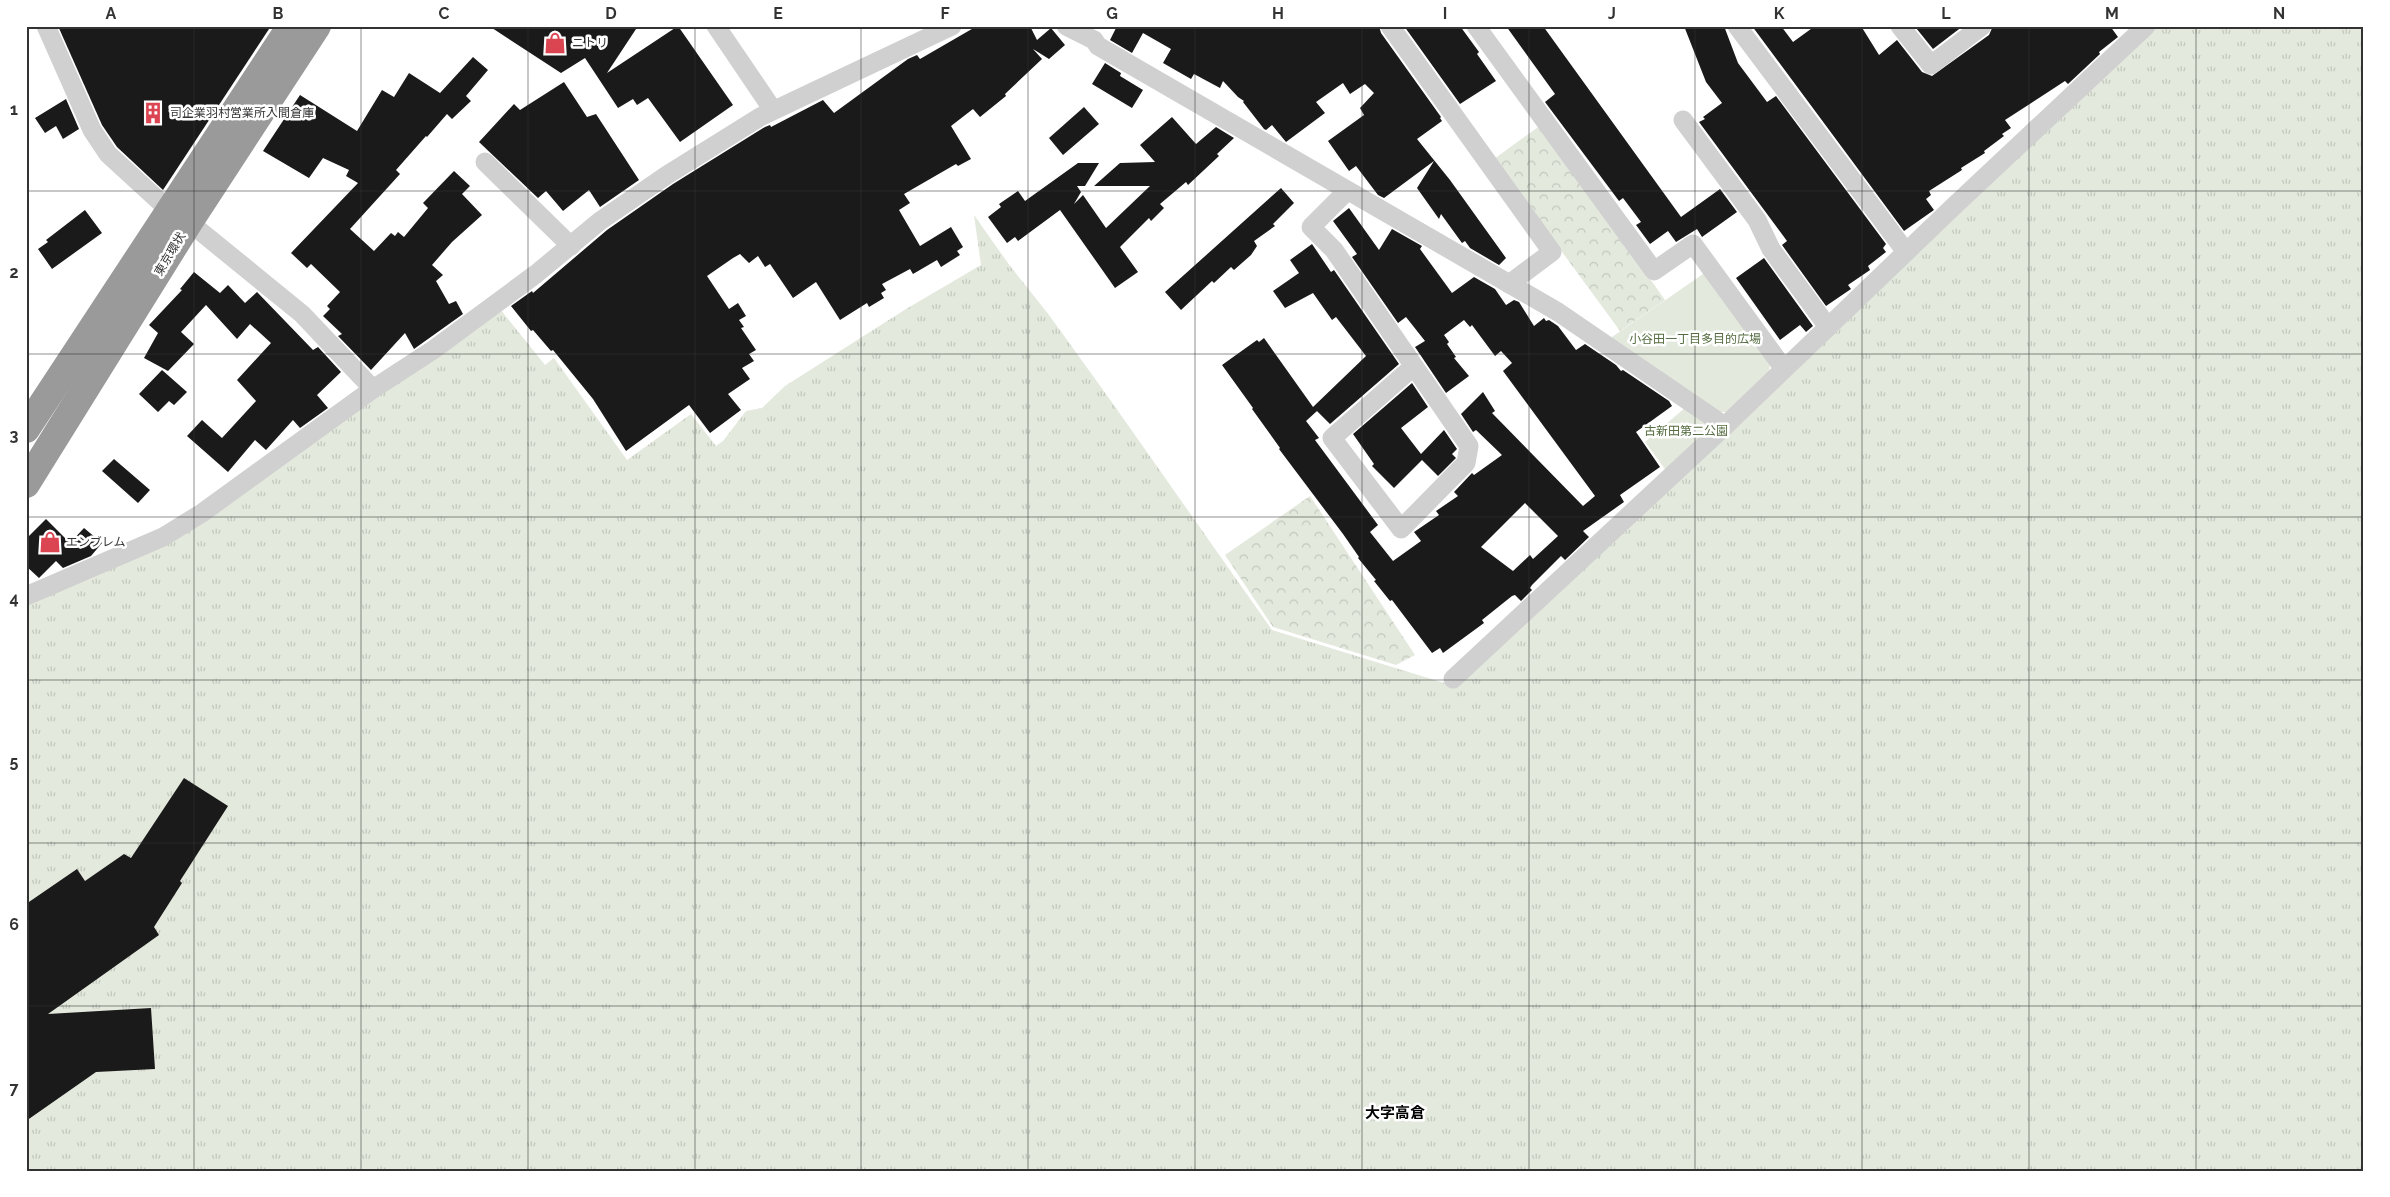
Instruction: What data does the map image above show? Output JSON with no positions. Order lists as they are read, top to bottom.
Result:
{
  "streets": {
    "highway": ["東京環状"]
  },
  "districts": ["大字高倉"],
  "parks": ["小谷田一丁目多目的広場", "古新田第二公園"],
  "places": {
    "shop": ["ニトリ", "エンブレム"],
    "building": ["司企業羽村営業所入間倉庫"]
  },
  "grid": {
    "columns": [
      "A",
      "B",
      "C",
      "D",
      "E",
      "F",
      "G",
      "H",
      "I",
      "J",
      "K",
      "L",
      "M",
      "N"
    ],
    "rows": [
      "1",
      "2",
      "3",
      "4",
      "5",
      "6",
      "7"
    ]
  }
}
